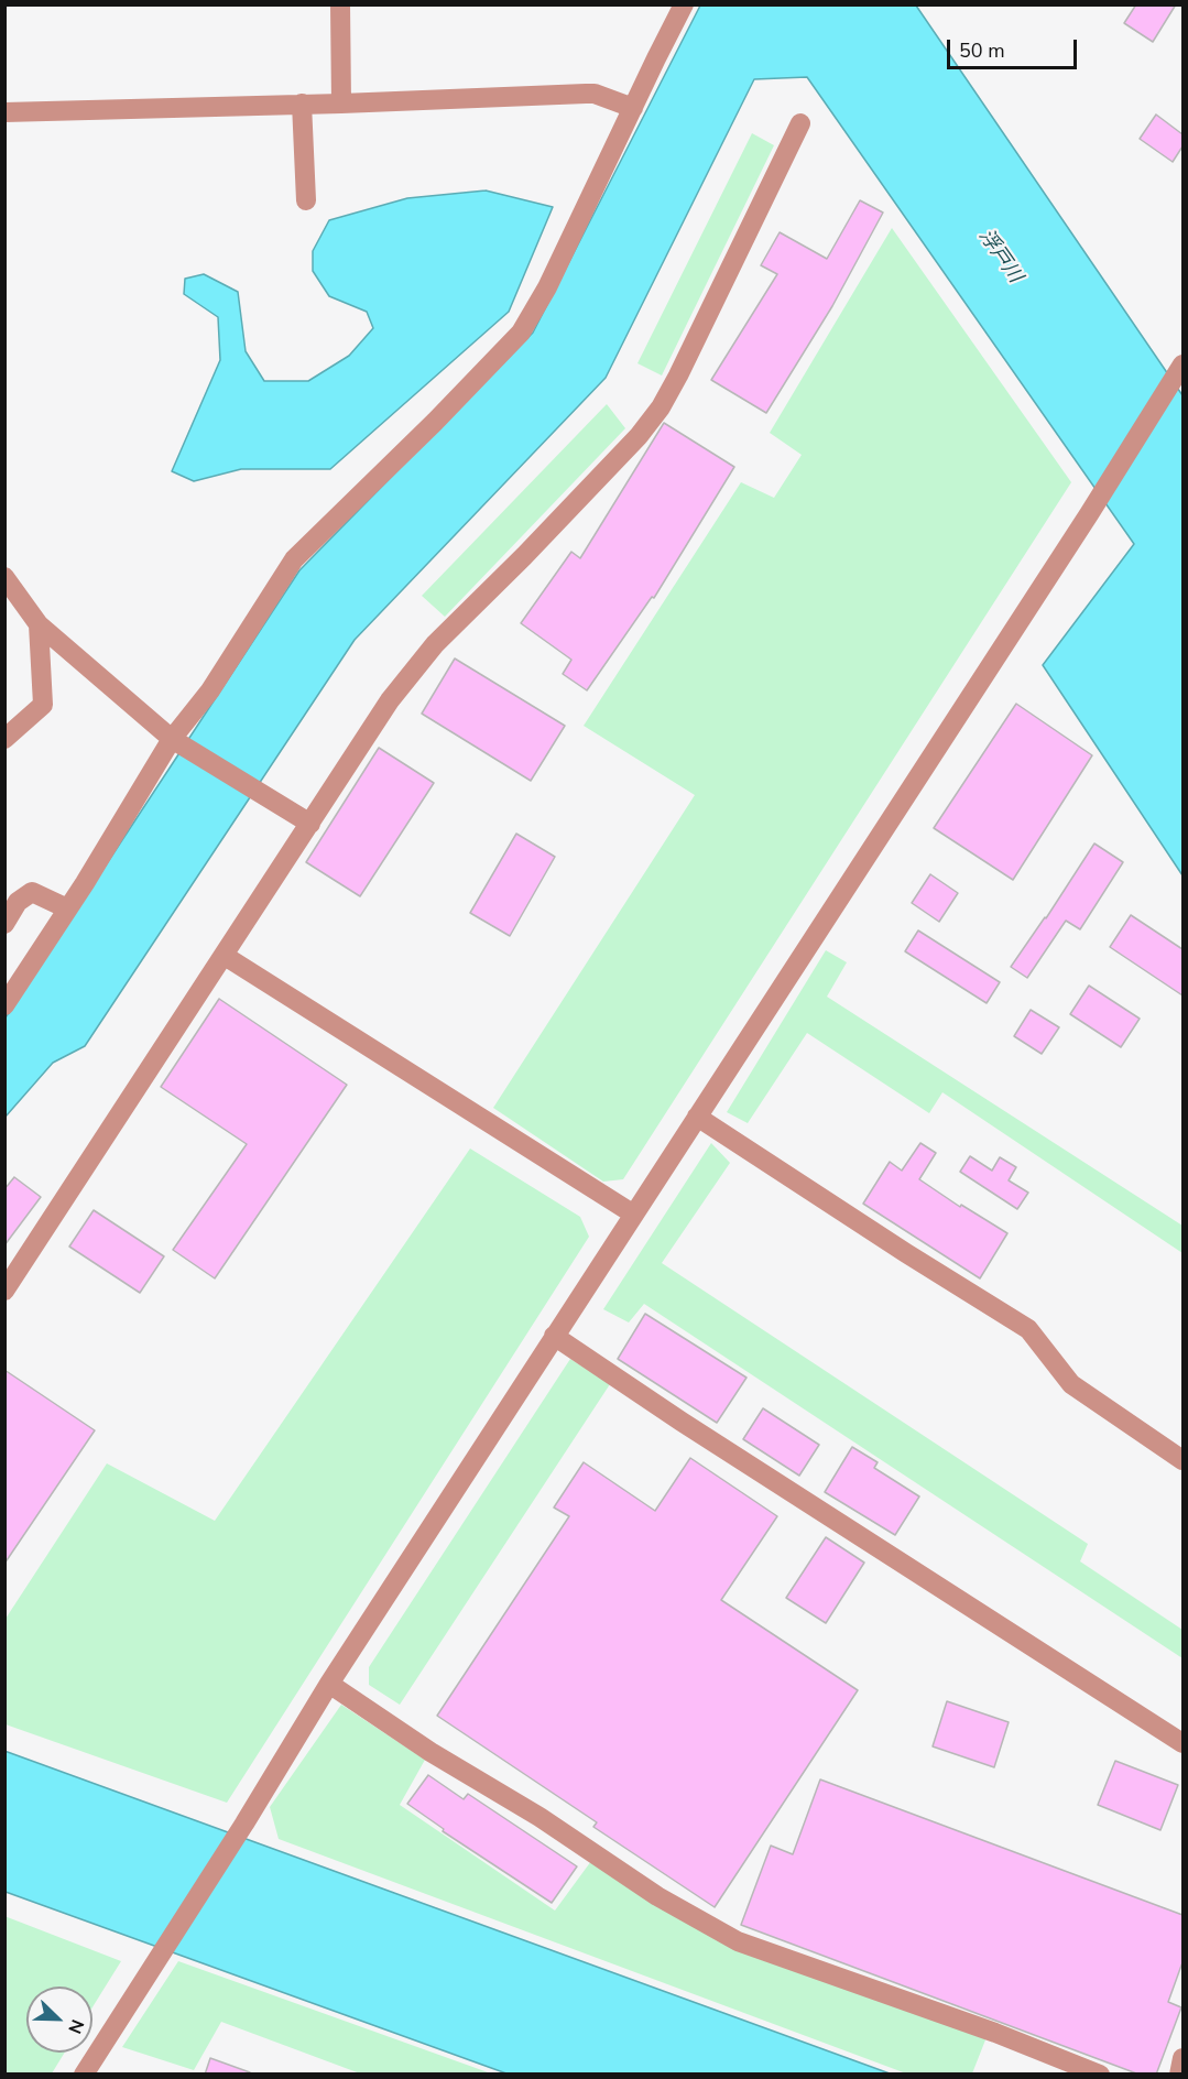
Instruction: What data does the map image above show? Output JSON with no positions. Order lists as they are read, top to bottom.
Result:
{
  "water": ["浮戸川"],
  "scale_bar": "50 m",
  "north": "bottom right"
}
